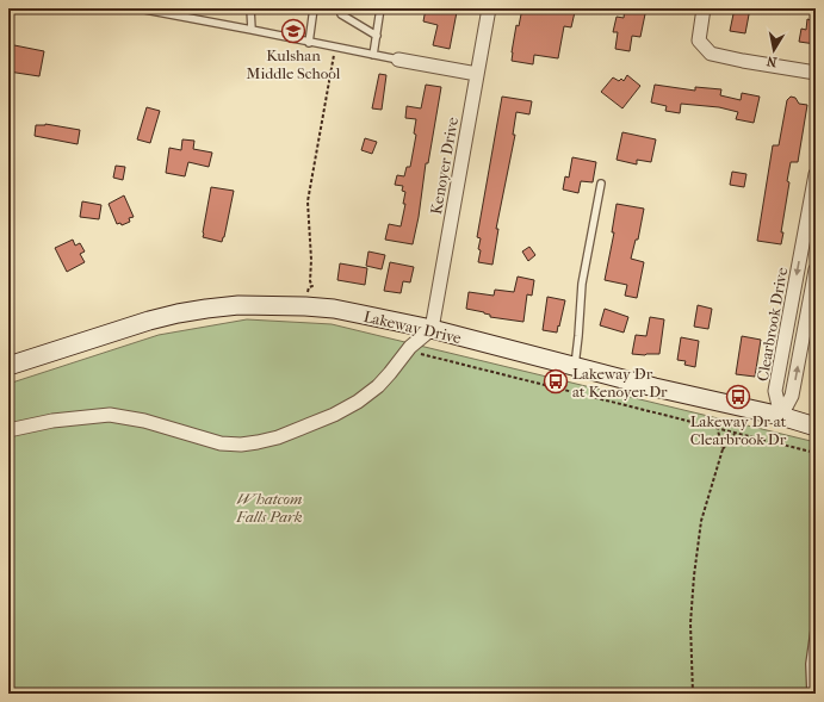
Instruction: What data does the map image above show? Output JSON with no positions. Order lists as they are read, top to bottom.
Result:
{
  "streets": {
    "main road": ["Lakeway Drive"],
    "street": ["Kenoyer Drive", "Clearbrook Drive"]
  },
  "crossings": [
    ["Kenoyer Drive", "Lakeway Drive"],
    ["Clearbrook Drive", "Lakeway Drive"]
  ],
  "parks": ["Whatcom Falls Park"],
  "places": {
    "school or university": ["Kulshan Middle School"],
    "bus stop": ["Lakeway Dr at Kenoyer Dr", "Lakeway Dr at Clearbrook Dr"]
  },
  "north": "bottom"
}
